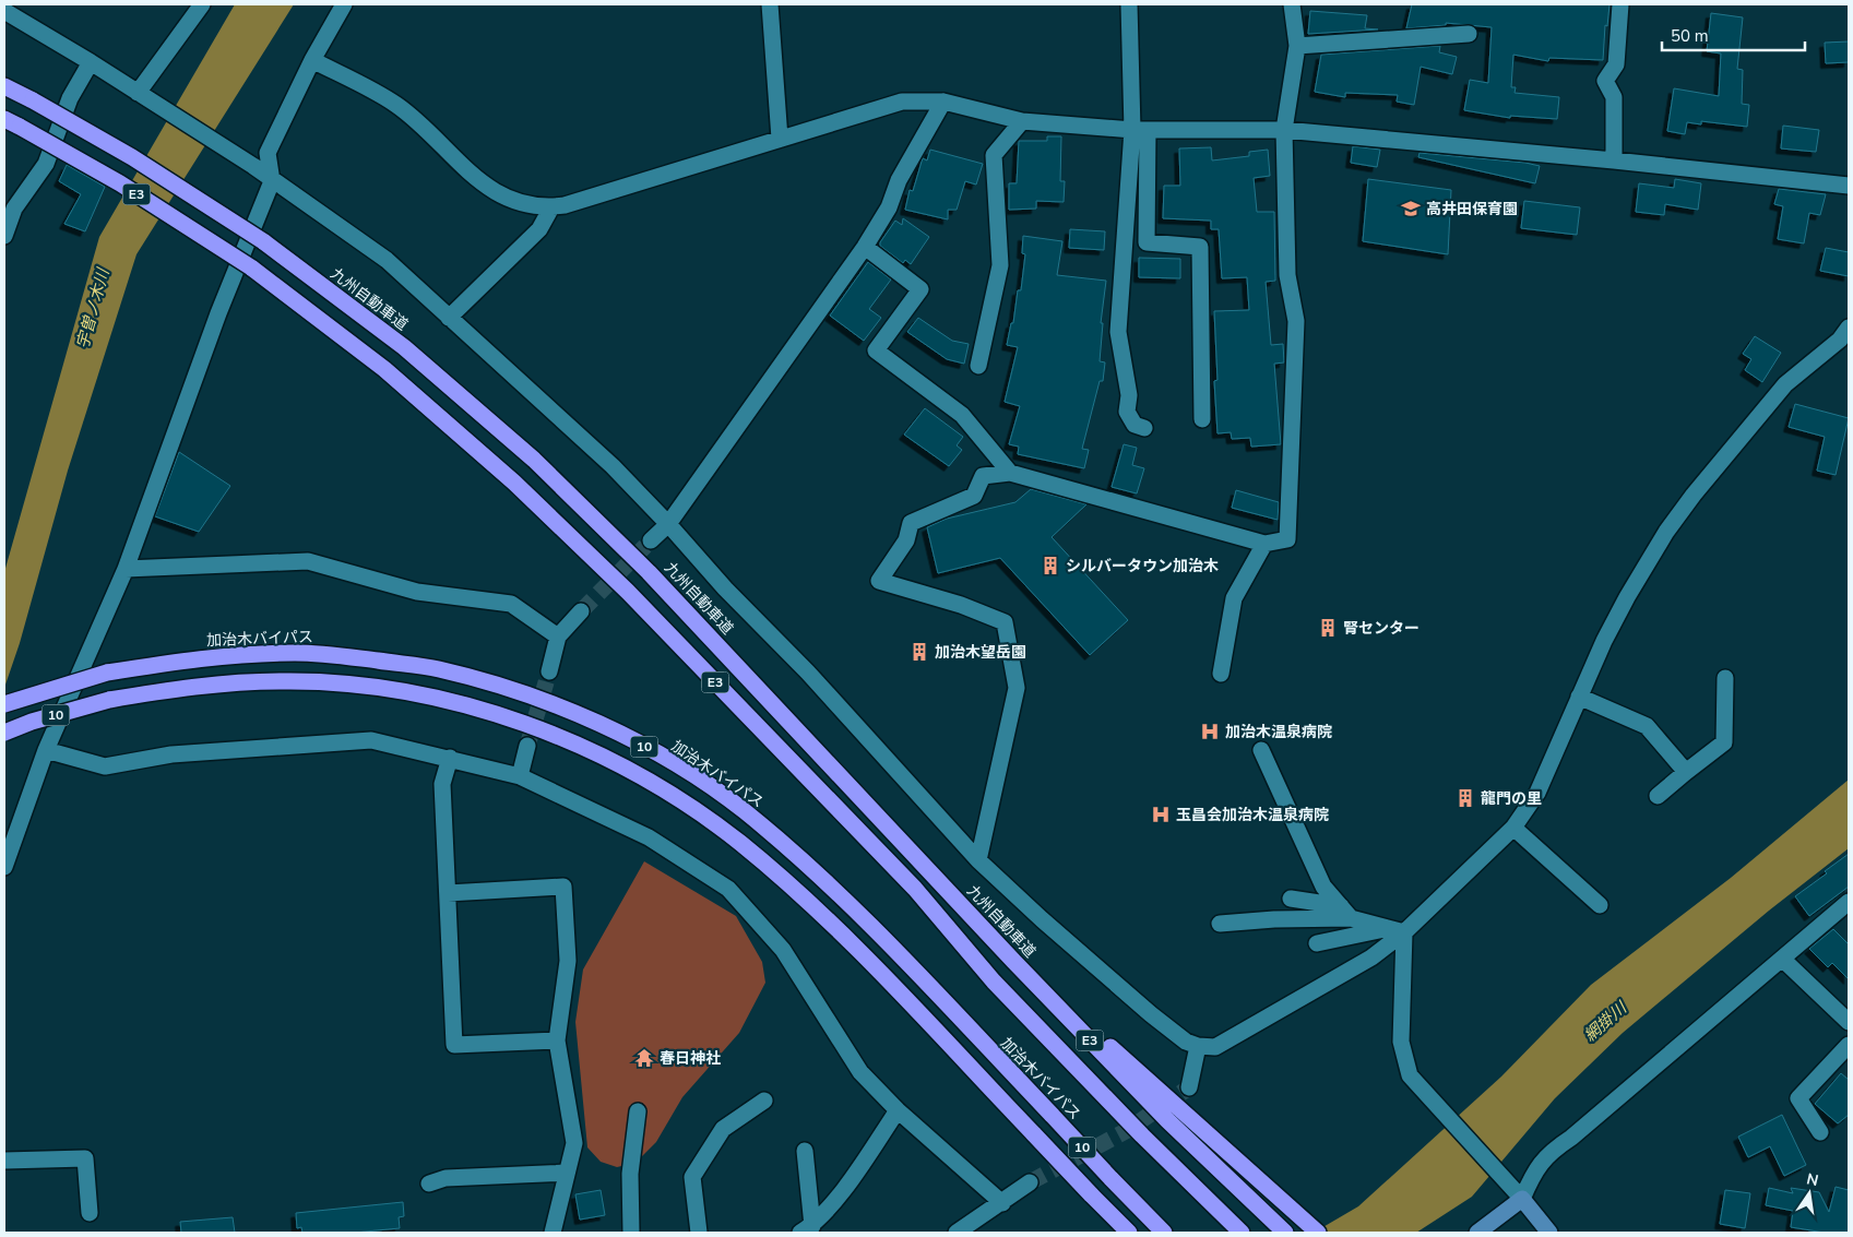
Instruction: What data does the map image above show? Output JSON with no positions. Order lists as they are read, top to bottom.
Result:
{
  "streets": {
    "highway": [
      "E3",
      "九州自動車道",
      "加治木バイパス",
      "10"
    ]
  },
  "water": ["宇曽ノ木川", "網掛川"],
  "places": {
    "school or university": ["高井田保育園"],
    "building": [
      "シルバータウン加治木",
      "腎センター",
      "加治木望岳園",
      "龍門の里"
    ],
    "hospital": ["加治木温泉病院", "玉昌会加治木温泉病院"],
    "temple": ["春日神社"]
  },
  "scale_bar": "50 m",
  "north": "top"
}
